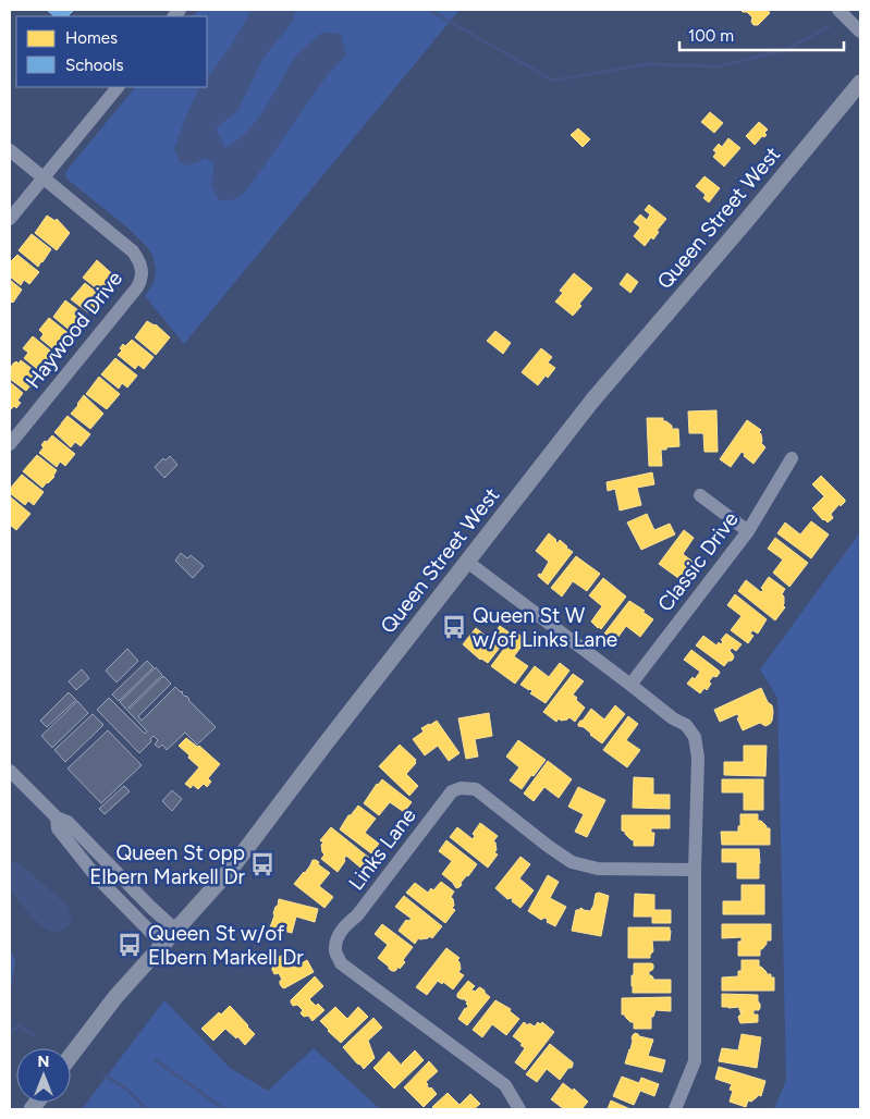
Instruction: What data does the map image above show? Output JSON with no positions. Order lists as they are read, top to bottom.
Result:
{
  "streets": {
    "main road": ["Queen Street West"],
    "street": ["Haywood Drive", "Classic Drive", "Links Lane"]
  },
  "places": {
    "bus stop": ["Queen St W w/of Links Lane", "Queen St opp Elbern Markell Dr", "Queen St w/of Elbern Markell Dr"]
  },
  "legend": ["Homes", "Schools"],
  "scale_bar": "100 m",
  "north": "top"
}
